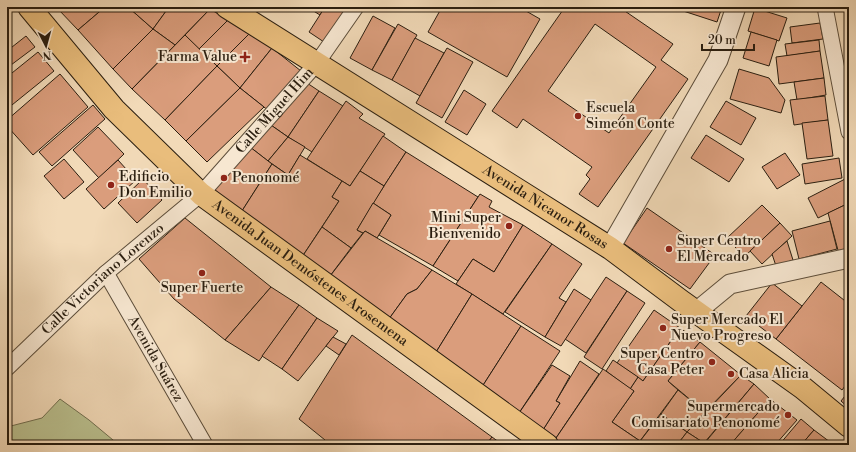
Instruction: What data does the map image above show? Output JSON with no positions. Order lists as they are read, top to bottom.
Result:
{
  "streets": {
    "main road": ["Avenida Nicanor Rosas", "Avenida Juan Demóstenes Arosemena"],
    "street": ["Calle Miguel Him", "Calle Victoriano Lorenzo", "Avenida Suárez"]
  },
  "crossings": [
    ["Calle Miguel Him", "Avenida Nicanor Rosas"],
    ["Calle Miguel Him", "Avenida Juan Demóstenes Arosemena"],
    ["Calle Miguel Him", "Calle Victoriano Lorenzo"],
    ["Avenida Juan Demóstenes Arosemena", "Calle Victoriano Lorenzo"],
    ["Calle Victoriano Lorenzo", "Avenida Suárez"]
  ],
  "places": {
    "health": ["Farma Value"],
    "other": [
      "Escuela Simeón Conte",
      "Penonomé",
      "Edificio Don Emilio",
      "Mini Super Bienvenido",
      "Super Centro El Mercado",
      "Super Fuerte",
      "Super Mercado El Nuevo Progreso",
      "Super Centro Casa Peter",
      "Casa Alicia",
      "Supermercado Comisariato Penonomé"
    ]
  },
  "scale_bar": "20 m",
  "north": "bottom"
}
